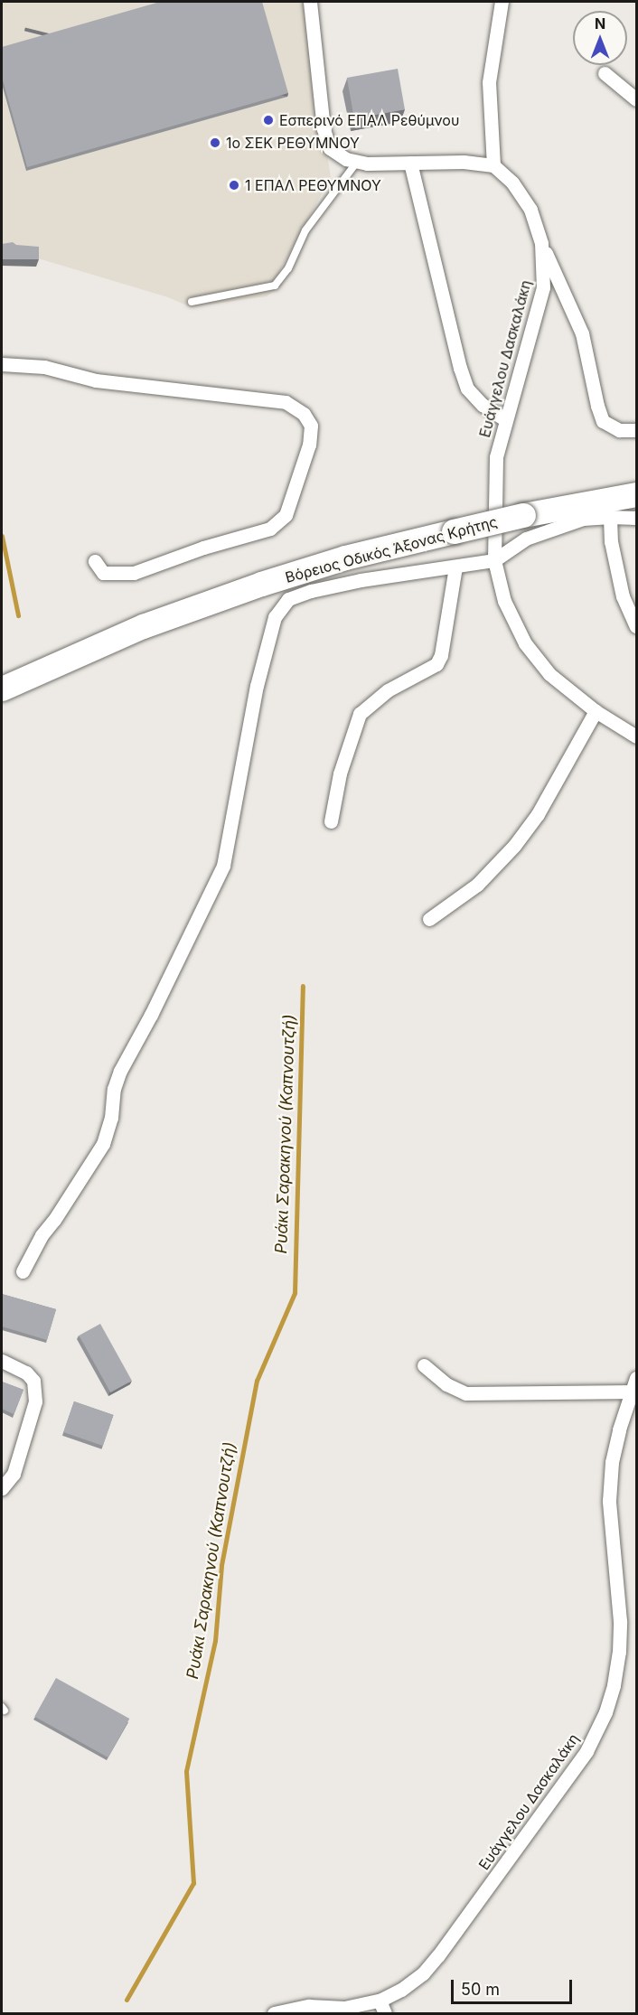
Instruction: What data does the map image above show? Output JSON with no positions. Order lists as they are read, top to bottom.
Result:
{
  "streets": {
    "highway": ["Βόρειος Οδικός Άξονας Κρήτης"],
    "street": ["Ευάγγελου Δασκαλάκη"]
  },
  "water": ["Ρυάκι Σαρακηνού (Καπνουτζή)"],
  "places": ["Εσπερινό ΕΠΑΛ Ρεθύμνου", "1ο ΣΕΚ ΡΕΘΥΜΝΟΥ", "1 ΕΠΑΛ ΡΕΘΥΜΝΟΥ"],
  "scale_bar": "50 m",
  "north": "top"
}
